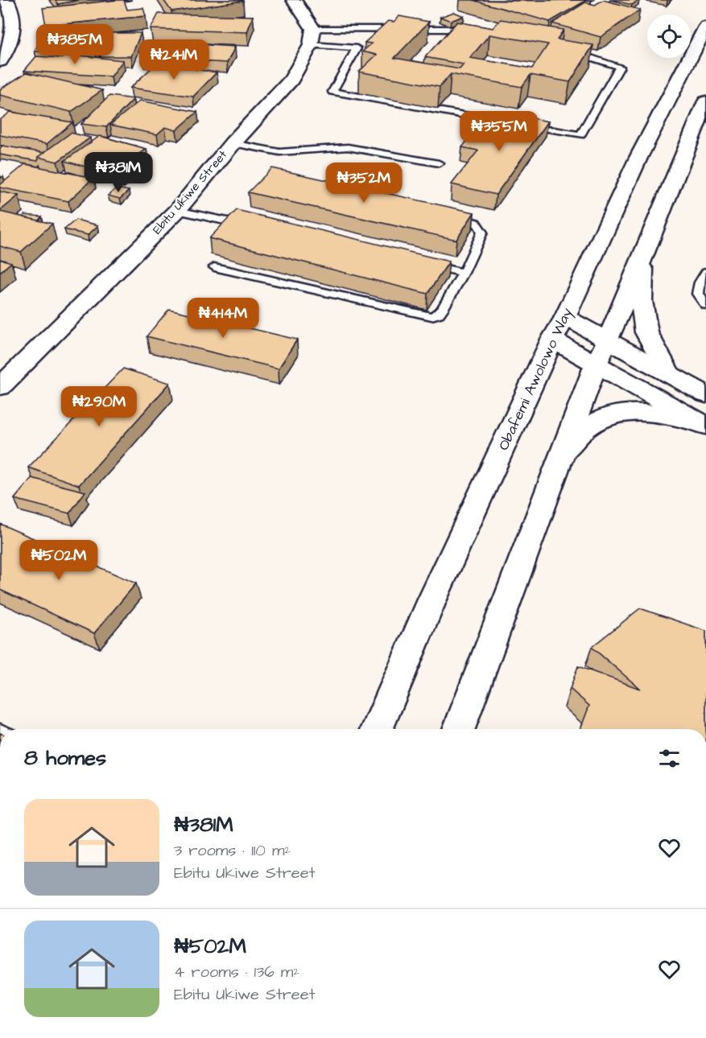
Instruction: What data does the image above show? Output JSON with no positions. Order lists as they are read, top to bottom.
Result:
{
  "streets": {
    "main road": ["Ebitu Ukiwe Street", "Obafemi Awolowo Way"]
  },
  "page": {
    "price": [
      "₦385M",
      "₦241M",
      "₦355M",
      "₦381M",
      "₦352M",
      "₦414M",
      "₦290M",
      "₦502M"
    ],
    "heading": "8 homes",
    "list": [
      {
        "name": "₦381M",
        "note": "3 rooms · 110 m² · Ebitu Ukiwe Street"
      },
      {
        "name": "₦502M",
        "note": "4 rooms · 136 m² · Ebitu Ukiwe Street"
      }
    ]
  }
}
